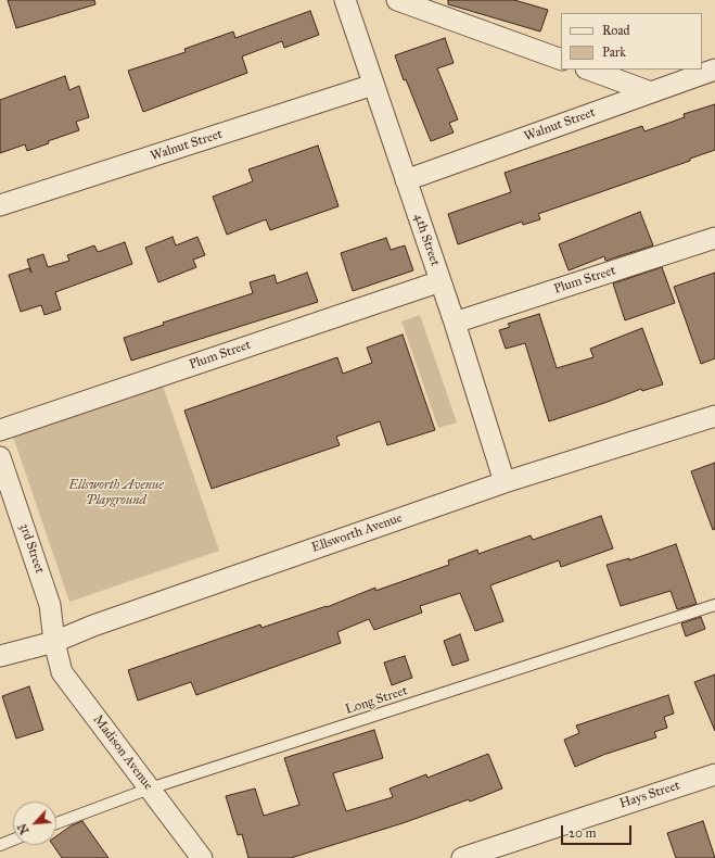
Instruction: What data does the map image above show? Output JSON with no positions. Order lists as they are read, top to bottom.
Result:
{
  "streets": {
    "street": [
      "Walnut Street",
      "4th Street",
      "Plum Street",
      "Ellsworth Avenue",
      "3rd Street",
      "Madison Avenue",
      "Hays Street"
    ],
    "lane": ["Long Street"]
  },
  "crossings": [
    ["Walnut Street", "4th Street"],
    ["4th Street", "Plum Street"],
    ["4th Street", "Ellsworth Avenue"],
    ["Ellsworth Avenue", "3rd Street"],
    ["Ellsworth Avenue", "Madison Avenue"],
    ["3rd Street", "Madison Avenue"],
    ["Long Street", "Madison Avenue"]
  ],
  "parks": ["Ellsworth Avenue Playground"],
  "legend": ["Road", "Park"],
  "scale_bar": "20 m",
  "north": "bottom left"
}
